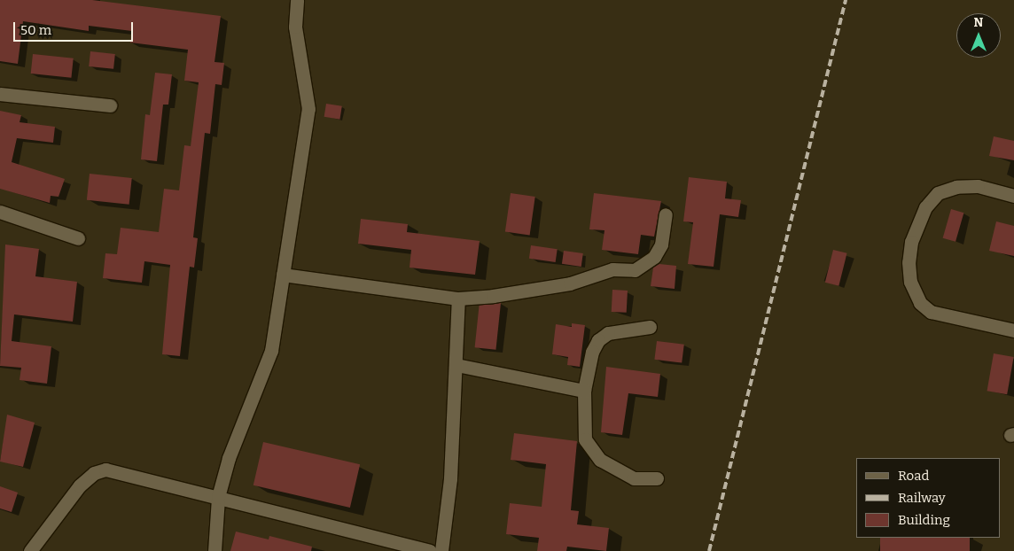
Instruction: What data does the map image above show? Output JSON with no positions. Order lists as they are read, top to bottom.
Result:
{
  "legend": ["Road", "Railway", "Building"],
  "scale_bar": "50 m",
  "north": "top"
}
